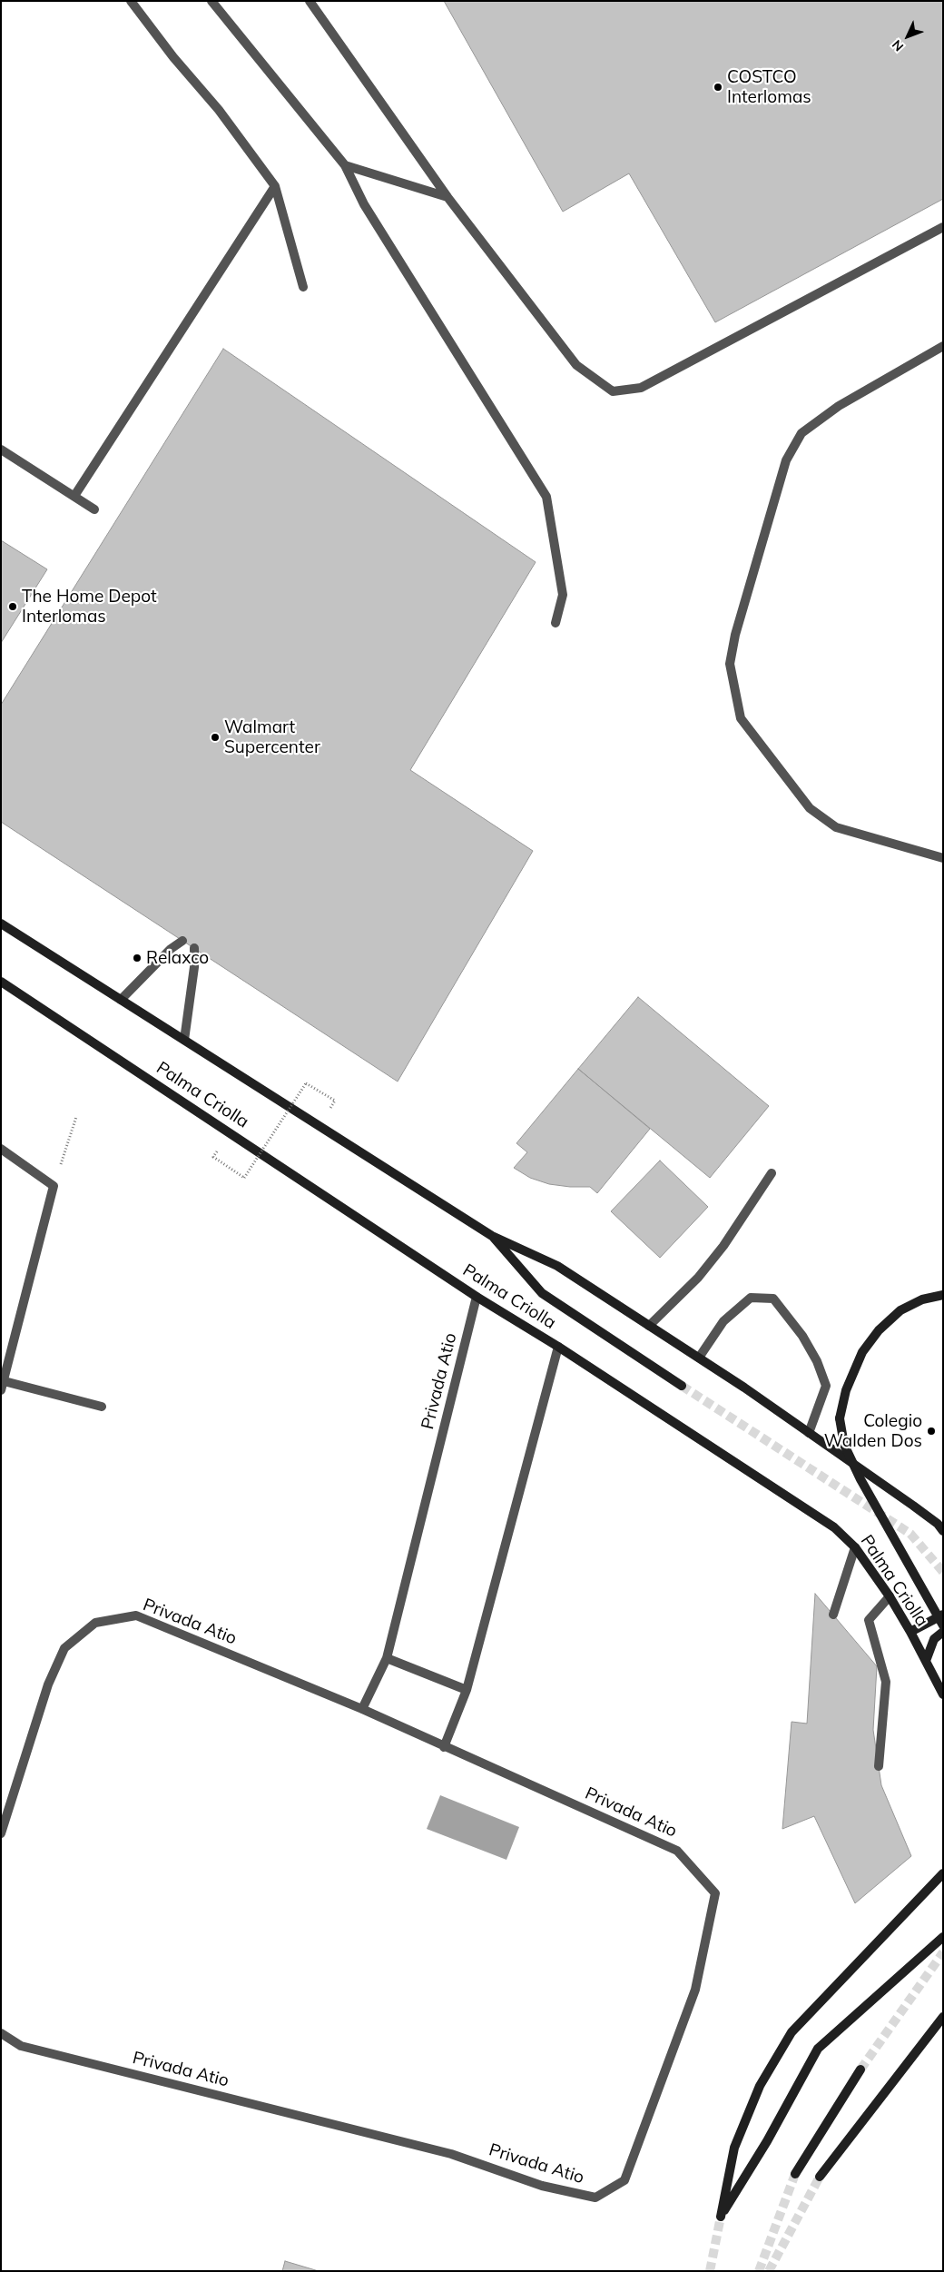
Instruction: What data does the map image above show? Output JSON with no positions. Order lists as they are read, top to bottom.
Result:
{
  "streets": {
    "main road": ["Palma Criolla"],
    "street": ["Privada Atio"]
  },
  "crossings": [
    ["Palma Criolla", "Privada Atio"]
  ],
  "places": [
    "COSTCO Interlomas",
    "The Home Depot Interlomas",
    "Walmart Supercenter",
    "Relaxco",
    "Colegio Walden Dos"
  ],
  "north": "bottom left"
}
